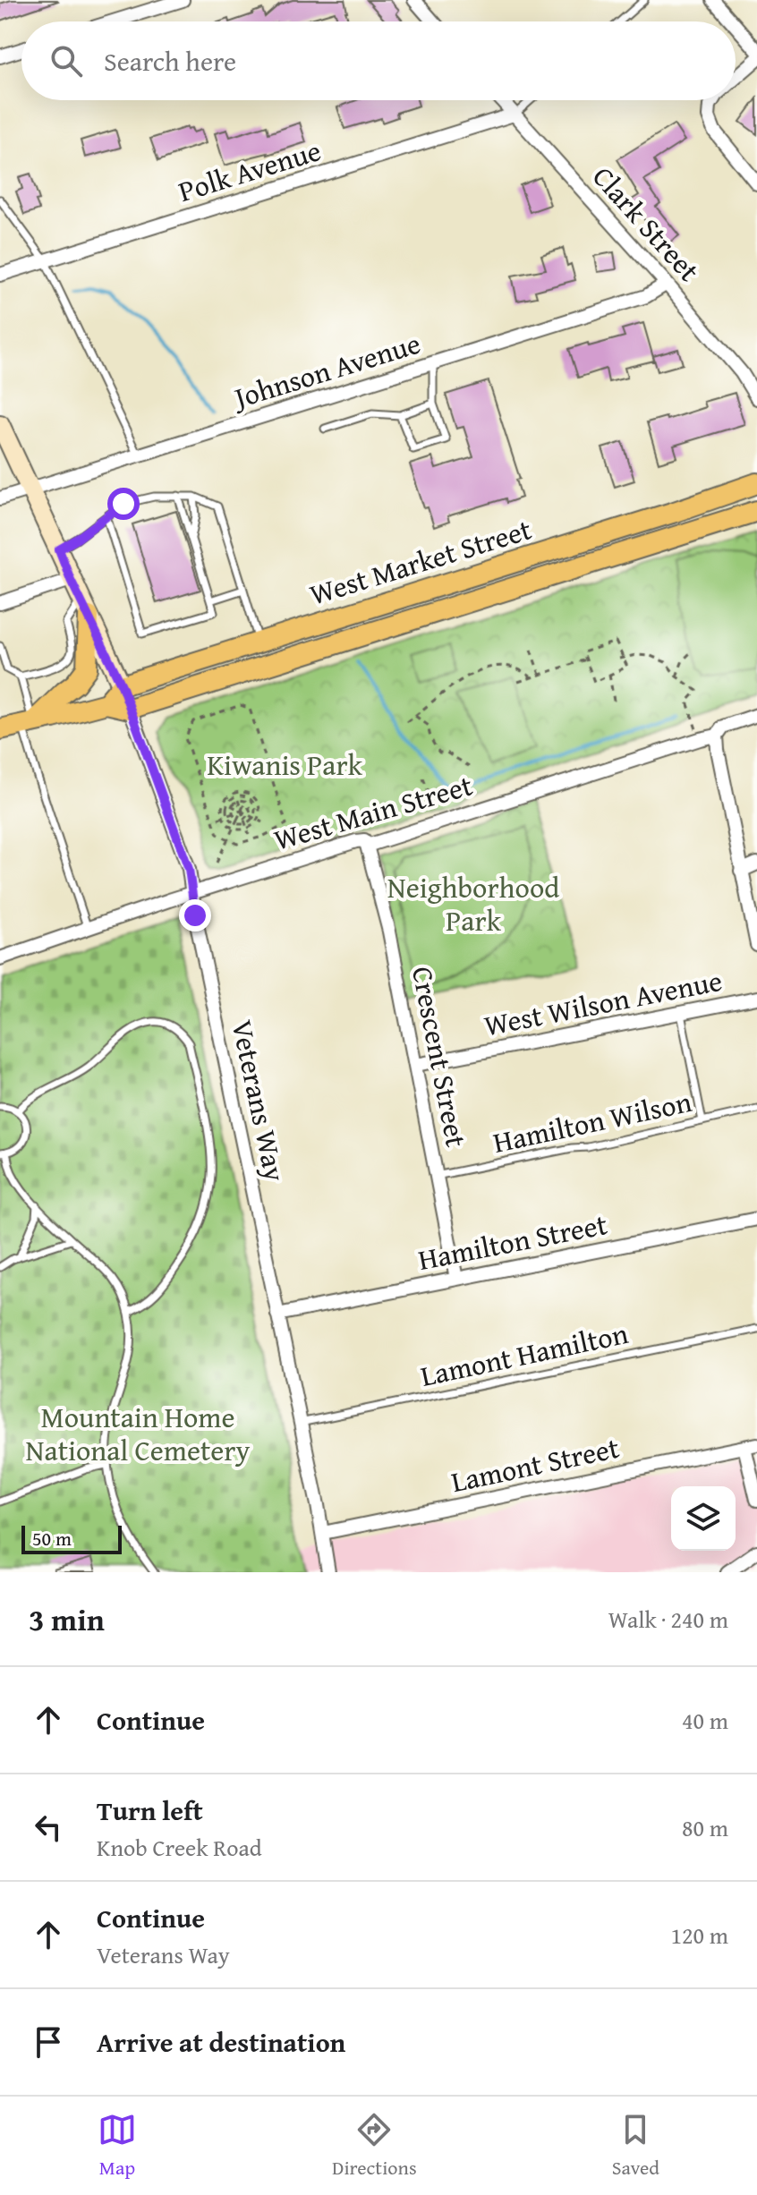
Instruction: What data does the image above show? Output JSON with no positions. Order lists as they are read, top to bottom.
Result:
{
  "streets": {
    "main road": ["West Market Street"],
    "street": [
      "Polk Avenue",
      "Clark Street",
      "Johnson Avenue",
      "West Main Street",
      "West Wilson Avenue",
      "Crescent Street",
      "Veterans Way",
      "Hamilton Street",
      "Lamont Street"
    ],
    "lane": ["Hamilton Wilson", "Lamont Hamilton"]
  },
  "crossings": [
    ["Polk Avenue", "Clark Street"],
    ["Clark Street", "Johnson Avenue"],
    ["West Market Street", "Veterans Way"],
    ["West Main Street", "Crescent Street"],
    ["West Main Street", "Veterans Way"],
    ["West Wilson Avenue", "Crescent Street"],
    ["Crescent Street", "Hamilton Wilson"],
    ["Crescent Street", "Hamilton Street"],
    ["Veterans Way", "Hamilton Street"],
    ["Veterans Way", "Lamont Hamilton"],
    ["Veterans Way", "Lamont Street"]
  ],
  "parks": ["Kiwanis Park", "Neighborhood Park", "Mountain Home National Cemetery"],
  "scale_bar": "50 m",
  "page": {
    "search": "Search here",
    "scale": "50 m",
    "heading": ["3 min", "Walk · 240 m"],
    "list": [
      ["Continue", "40 m"],
      ["Turn left", "Knob Creek Road", "80 m"],
      ["Continue", "Veterans Way", "120 m"],
      "Arrive at destination"
    ],
    "nav": ["Map", "Directions", "Saved"]
  }
}
